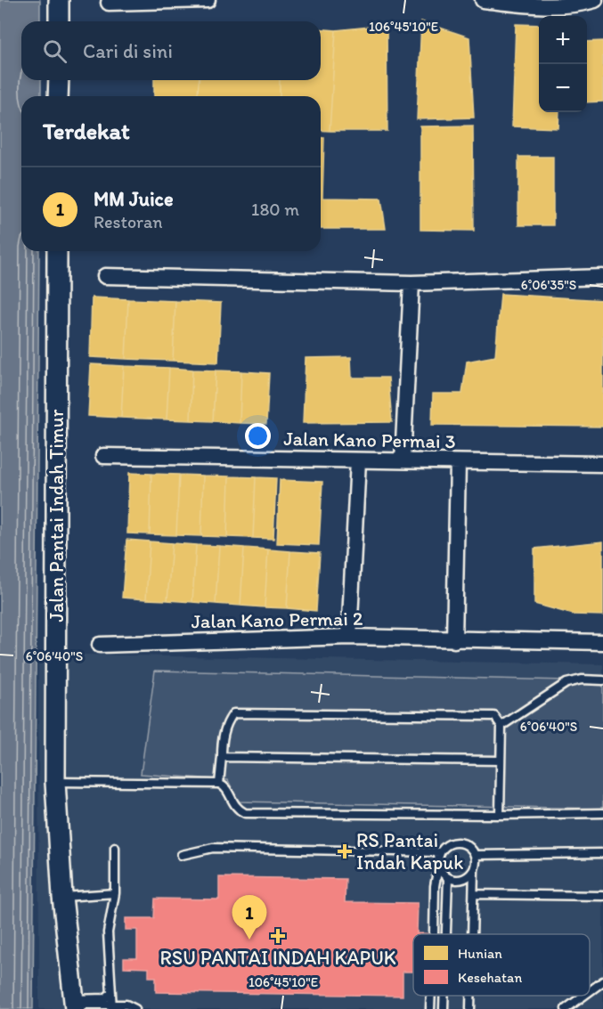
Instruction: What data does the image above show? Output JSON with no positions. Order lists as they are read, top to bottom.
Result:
{
  "streets": {
    "street": ["Jalan Kano Permai 3", "Jalan Pantai Indah Timur", "Jalan Kano Permai 2"]
  },
  "places": {
    "health": ["RS Pantai Indah Kapuk", "RSU PANTAI INDAH KAPUK"]
  },
  "legend": ["Hunian", "Kesehatan"],
  "page": {
    "map_buttons": ["+", "−"],
    "search": "Cari di sini",
    "heading": "Terdekat",
    "list": [
      {
        "mark": "1",
        "name": "MM Juice",
        "note": "Restoran",
        "value": "180 m"
      }
    ],
    "pins": "1"
  },
  "coordinates": ["106°45'10\"E", "6°06'35\"S", "6°06'40\"S"]
}
